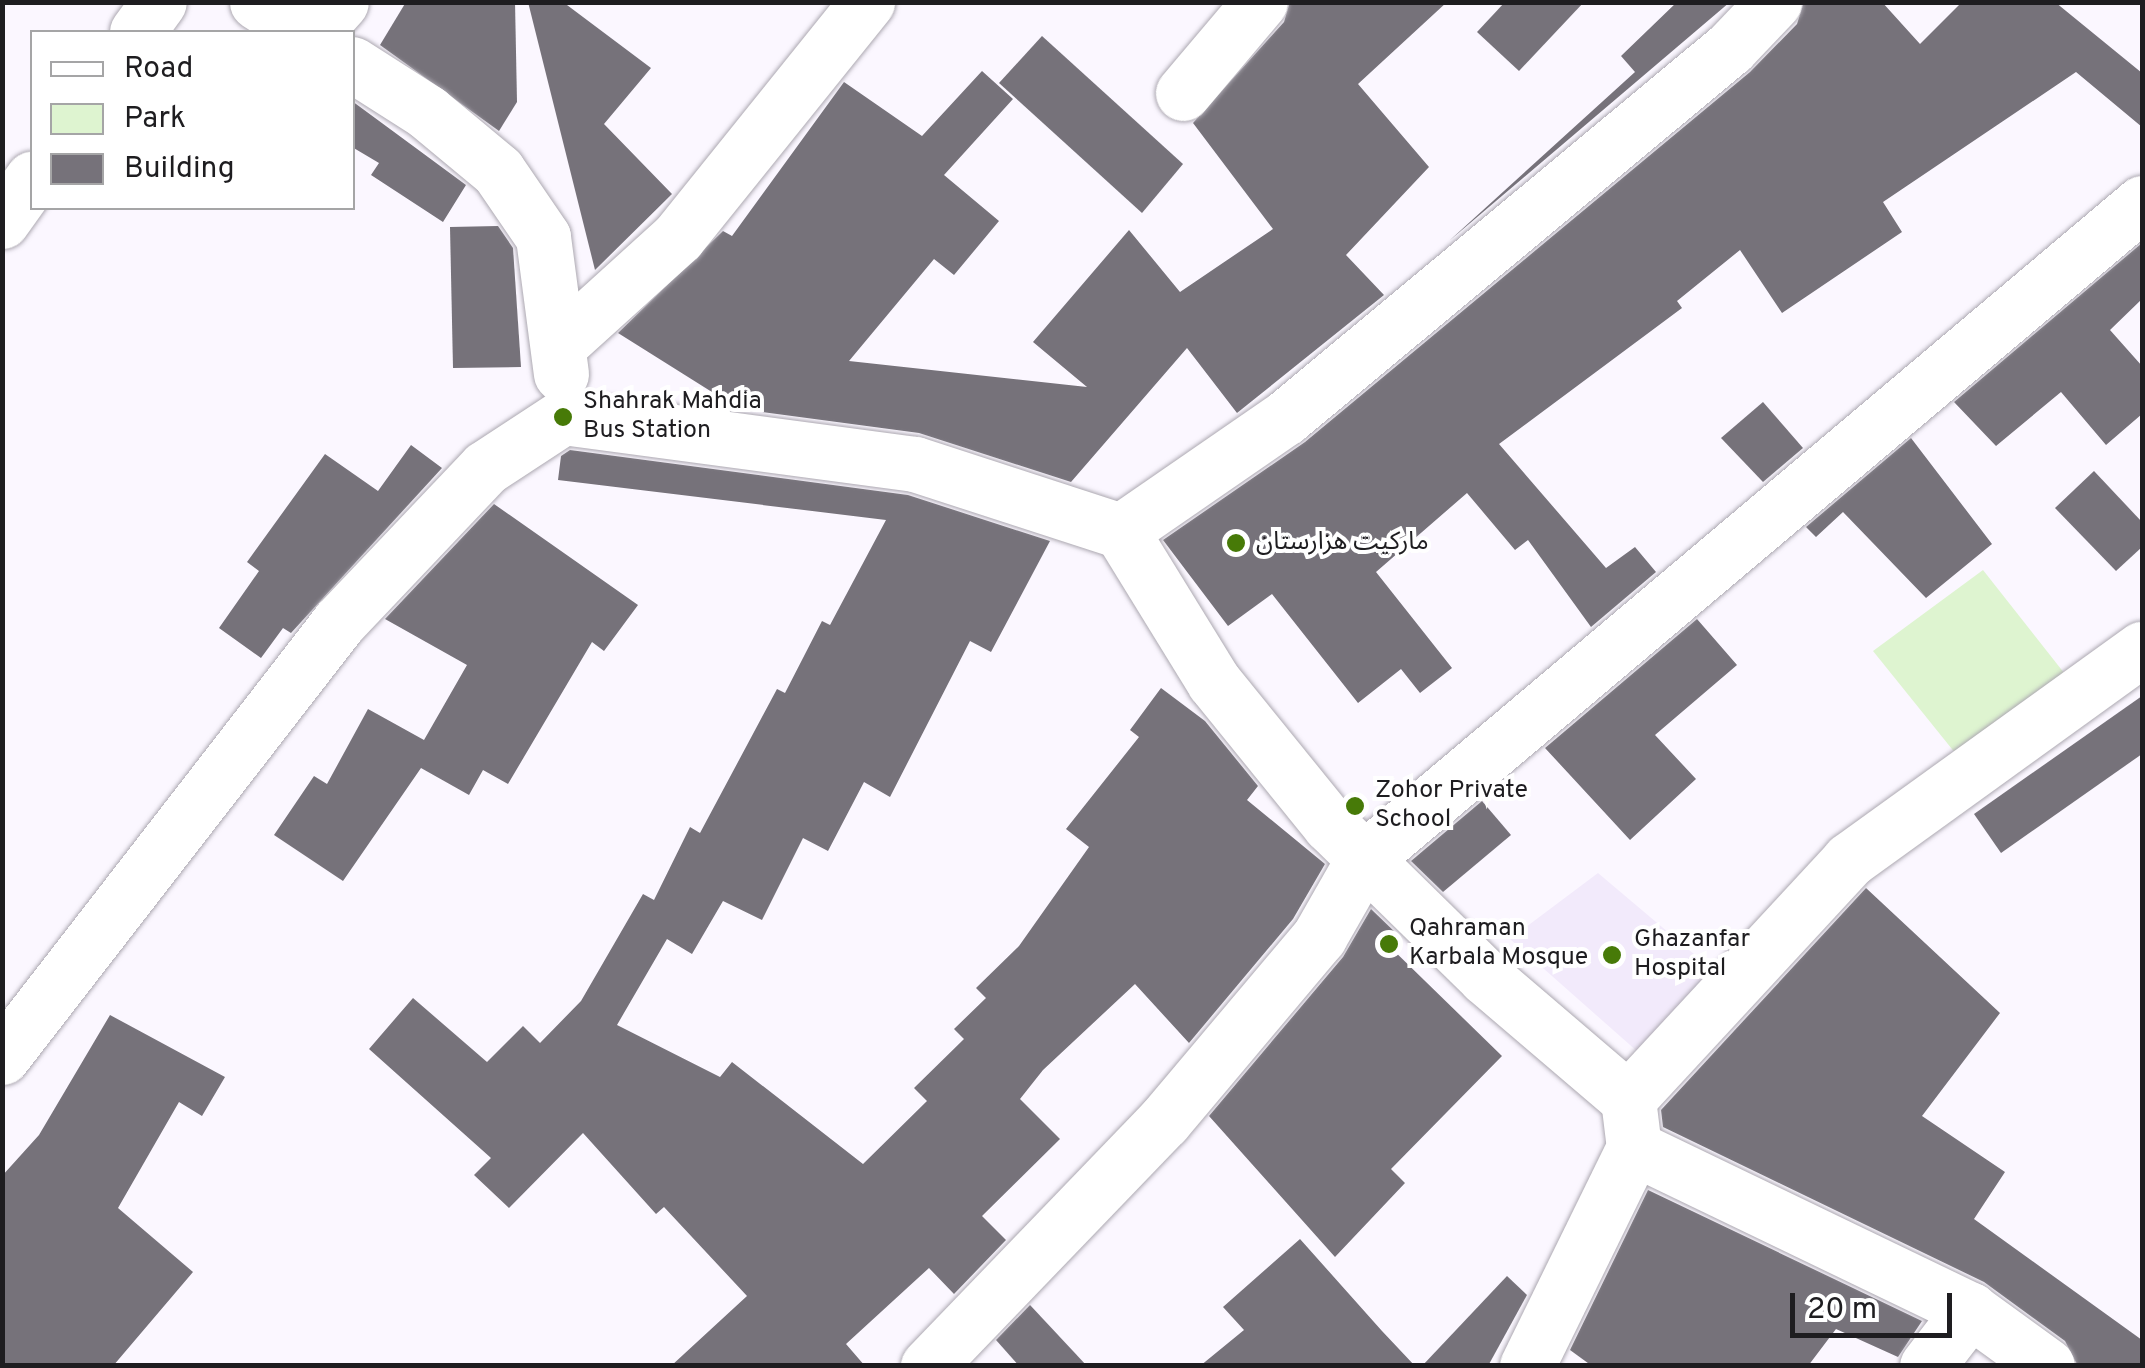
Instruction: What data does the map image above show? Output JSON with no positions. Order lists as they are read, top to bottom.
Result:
{
  "places": [
    "Shahrak Mahdia Bus Station",
    "مارکیت هزارستان",
    "Zohor Private School",
    "Qahraman Karbala Mosque",
    "Ghazanfar Hospital"
  ],
  "legend": ["Road", "Park", "Building"],
  "scale_bar": "20 m"
}
